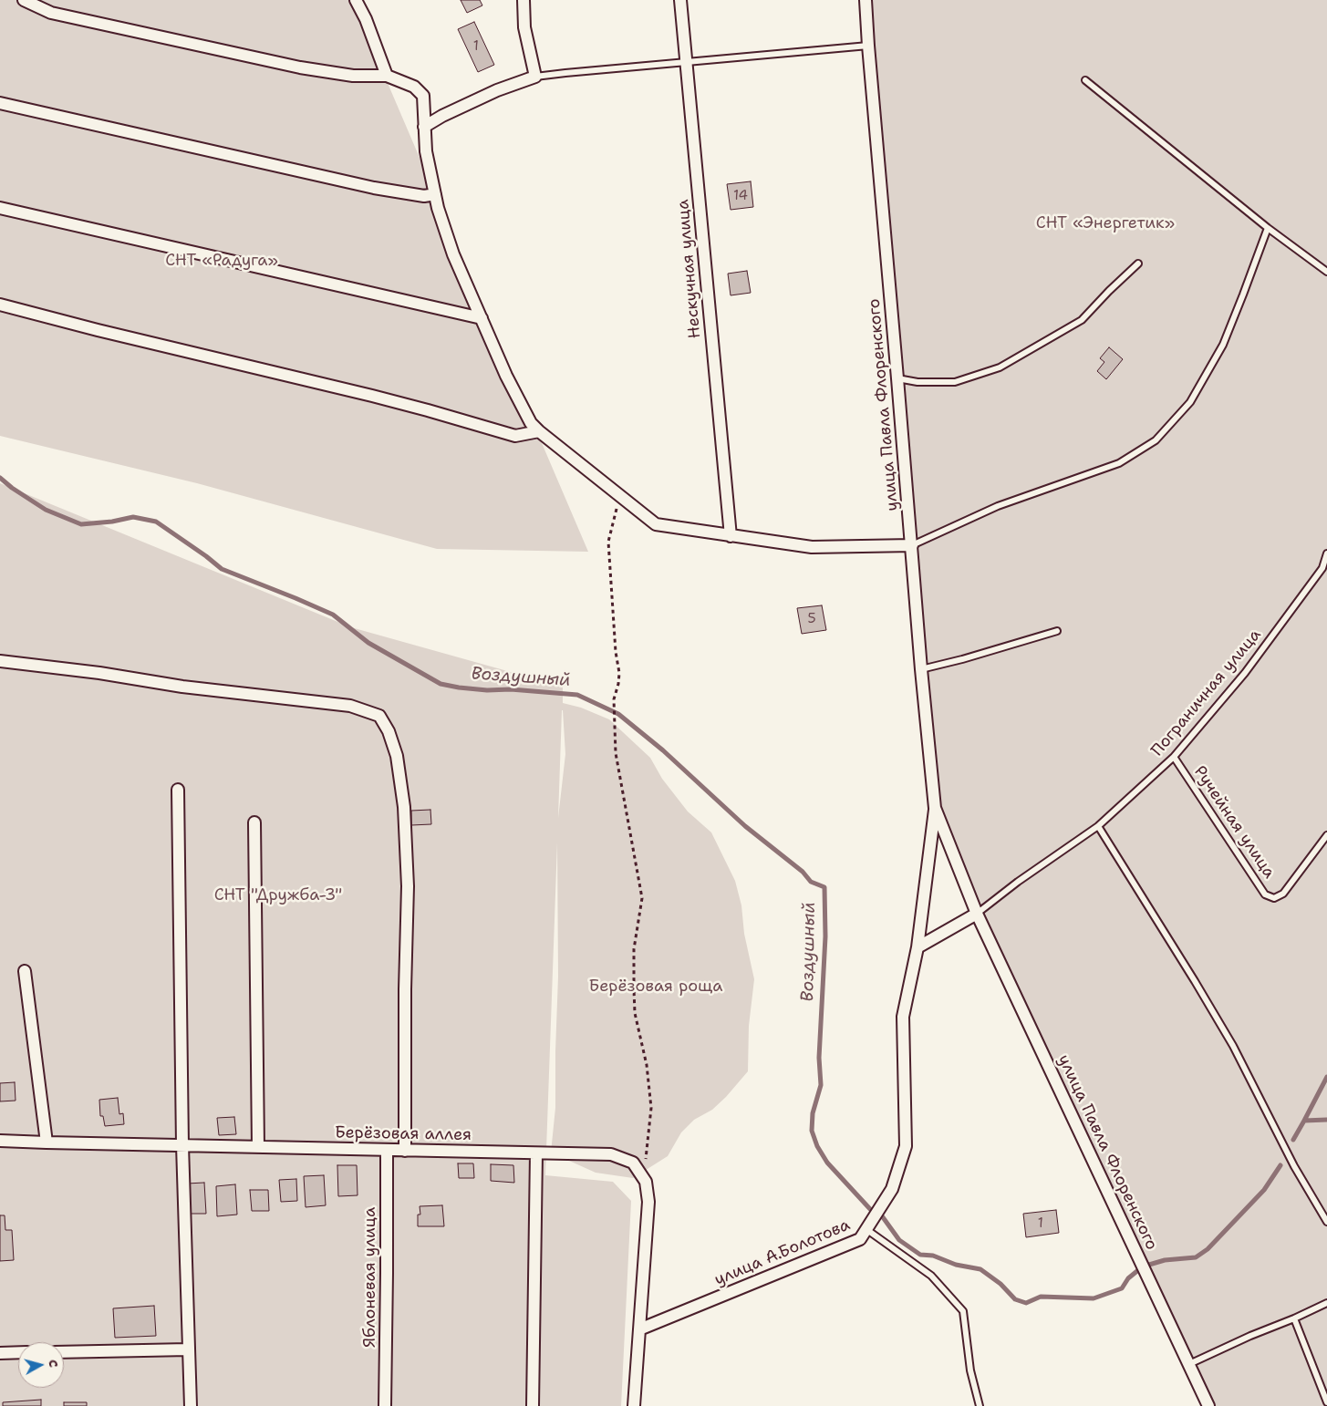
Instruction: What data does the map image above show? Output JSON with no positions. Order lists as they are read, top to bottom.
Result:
{
  "streets": {
    "street": [
      "Нескучная улица",
      "улица Павла Флоренского",
      "Берёзовая аллея",
      "улица А.Болотова",
      "Яблоневая улица"
    ],
    "lane": ["Пограничная улица", "Ручейная улица"]
  },
  "crossings": [
    ["улица Павла Флоренского", "Пограничная улица"],
    ["улица Павла Флоренского", "улица А.Болотова"],
    ["Пограничная улица", "Ручейная улица"],
    ["Берёзовая аллея", "улица А.Болотова"],
    ["Берёзовая аллея", "Яблоневая улица"]
  ],
  "water": ["Воздушный"],
  "parks": [
    "СНТ «Энергетик»",
    "СНТ «Радуга»",
    "СНТ \"Дружба-3\"",
    "Берёзовая роща"
  ],
  "house_numbers": [
    "1",
    "14",
    "5",
    "1"
  ],
  "north": "right"
}
